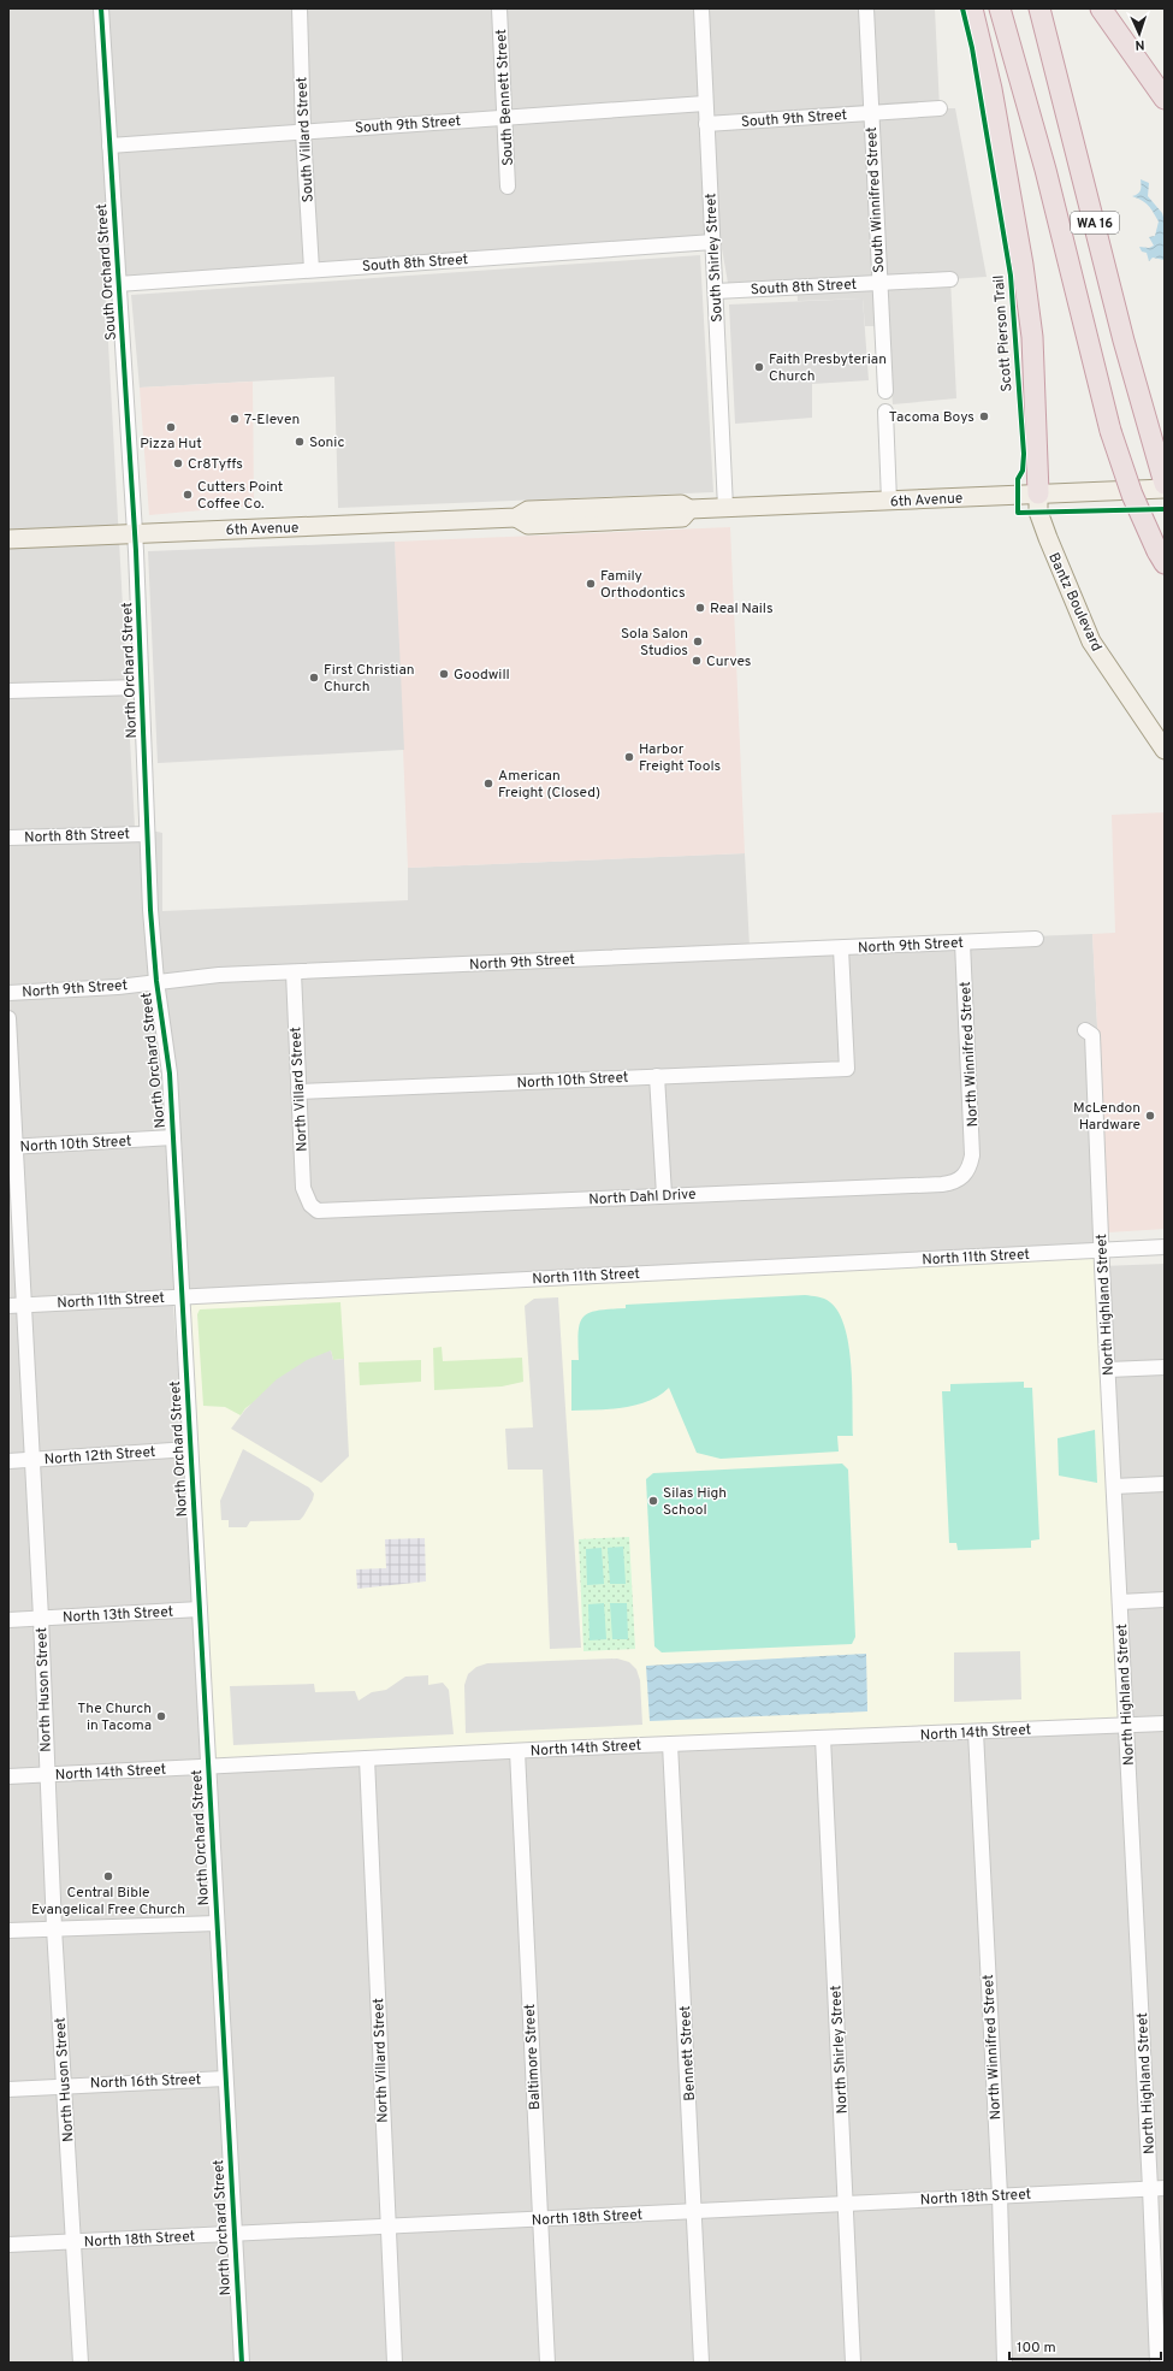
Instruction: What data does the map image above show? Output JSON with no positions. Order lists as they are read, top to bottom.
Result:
{
  "streets": {
    "highway": ["WA 16"],
    "main road": ["6th Avenue", "Bantz Boulevard"],
    "street": [
      "South Bennett Street",
      "South 9th Street",
      "South Villard Street",
      "South Winnifred Street",
      "South Shirley Street",
      "South 8th Street",
      "South Orchard Street",
      "North Orchard Street",
      "North 8th Street",
      "North 9th Street",
      "North Winnifred Street",
      "North 10th Street",
      "North Villard Street",
      "North Dahl Drive",
      "North 11th Street",
      "North Highland Street",
      "North 12th Street",
      "North 13th Street",
      "North Huson Street",
      "North 14th Street",
      "North Shirley Street",
      "Bennett Street",
      "Baltimore Street",
      "North 16th Street",
      "North 18th Street"
    ],
    "cycle path": ["Scott Pierson Trail"]
  },
  "crossings": [
    ["South Bennett Street", "South 9th Street"],
    ["South 9th Street", "South Villard Street"],
    ["South 9th Street", "South Winnifred Street"],
    ["South 9th Street", "South Shirley Street"],
    ["South 9th Street", "South Orchard Street"],
    ["South Villard Street", "South 8th Street"],
    ["South Winnifred Street", "South 8th Street"],
    ["South Shirley Street", "South 8th Street"],
    ["South Shirley Street", "6th Avenue"],
    ["South 8th Street", "South Orchard Street"],
    ["South Orchard Street", "6th Avenue"],
    ["South Orchard Street", "North Orchard Street"],
    ["6th Avenue", "Bantz Boulevard"],
    ["6th Avenue", "North Orchard Street"],
    ["North Orchard Street", "North 8th Street"],
    ["North Orchard Street", "North 9th Street"],
    ["North Orchard Street", "North 10th Street"],
    ["North Orchard Street", "North 11th Street"],
    ["North Orchard Street", "North 12th Street"],
    ["North Orchard Street", "North 13th Street"],
    ["North Orchard Street", "North 14th Street"],
    ["North Orchard Street", "North 16th Street"],
    ["North Orchard Street", "North 18th Street"],
    ["North 9th Street", "North Winnifred Street"],
    ["North 9th Street", "North 10th Street"],
    ["North 9th Street", "North Villard Street"],
    ["North Winnifred Street", "North Dahl Drive"],
    ["North Winnifred Street", "North 14th Street"],
    ["North Winnifred Street", "North 18th Street"],
    ["North 10th Street", "North Villard Street"],
    ["North 10th Street", "North Huson Street"],
    ["North Villard Street", "North Dahl Drive"],
    ["North Villard Street", "North 14th Street"],
    ["North Villard Street", "North 18th Street"],
    ["North 11th Street", "North Highland Street"],
    ["North 11th Street", "North Huson Street"],
    ["North Highland Street", "North 14th Street"],
    ["North Highland Street", "North 18th Street"],
    ["North 12th Street", "North Huson Street"],
    ["North 13th Street", "North Huson Street"],
    ["North Huson Street", "North 14th Street"],
    ["North Huson Street", "North 16th Street"],
    ["North Huson Street", "North 18th Street"],
    ["North 14th Street", "North Shirley Street"],
    ["North 14th Street", "Bennett Street"],
    ["North 14th Street", "Baltimore Street"],
    ["North Shirley Street", "North 18th Street"],
    ["Bennett Street", "North 18th Street"],
    ["Baltimore Street", "North 18th Street"]
  ],
  "places": [
    "Faith Presbyterian Church",
    "Tacoma Boys",
    "7-Eleven",
    "Pizza Hut",
    "Sonic",
    "Cr8Tyffs",
    "Cutters Point Coffee Co.",
    "Family Orthodontics",
    "Real Nails",
    "Sola Salon Studios",
    "Curves",
    "Goodwill",
    "First Christian Church",
    "Harbor Freight Tools",
    "American Freight (Closed)",
    "McLendon Hardware",
    "Silas High School",
    "The Church in Tacoma",
    "Central Bible Evangelical Free Church"
  ],
  "scale_bar": "100 m",
  "north": "bottom"
}
